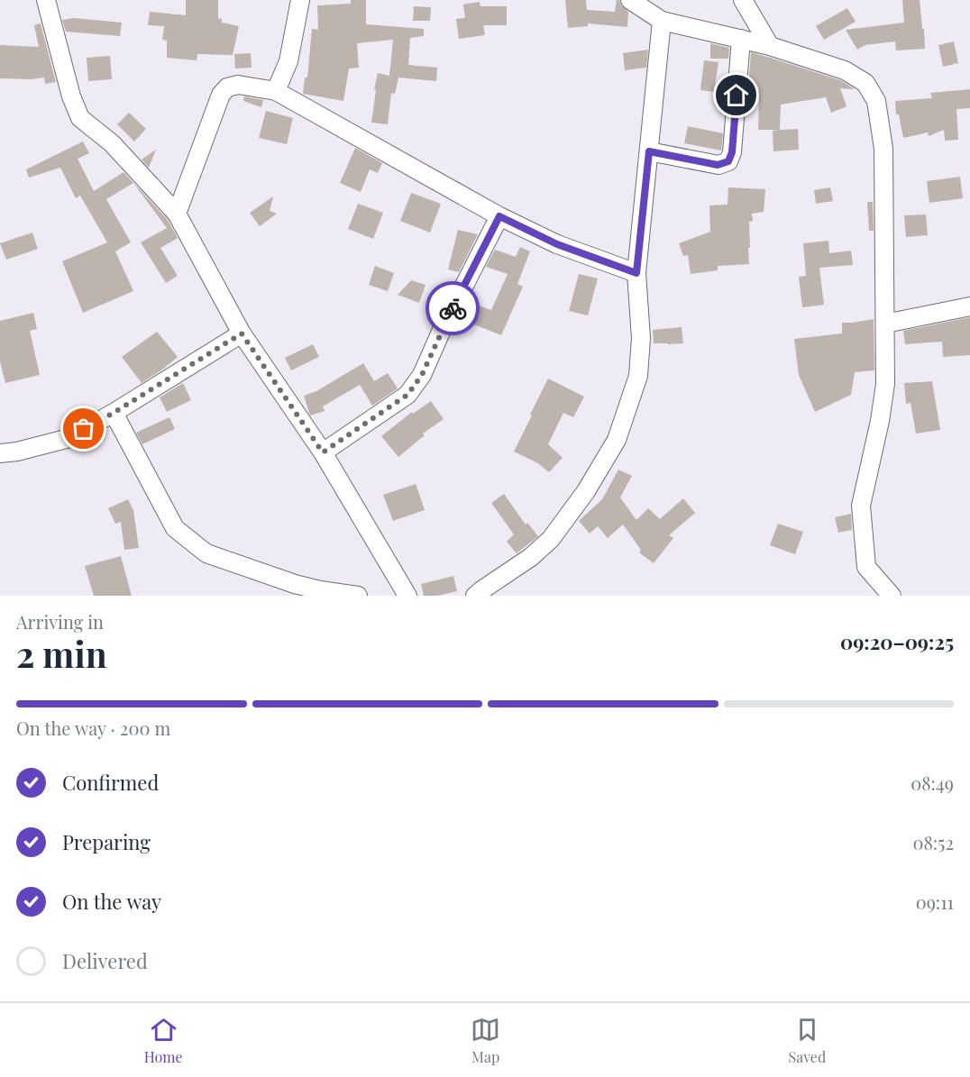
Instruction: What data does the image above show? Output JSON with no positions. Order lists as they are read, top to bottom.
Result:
{
  "page": {
    "heading": ["2 min", "Arriving in", "09:20–09:25"],
    "bar": "On the way · 200 m",
    "list": [
      ["Confirmed", "08:49"],
      ["Preparing", "08:52"],
      ["On the way", "09:11"],
      "Delivered"
    ],
    "tabs": ["Home", "Map", "Saved"]
  }
}
